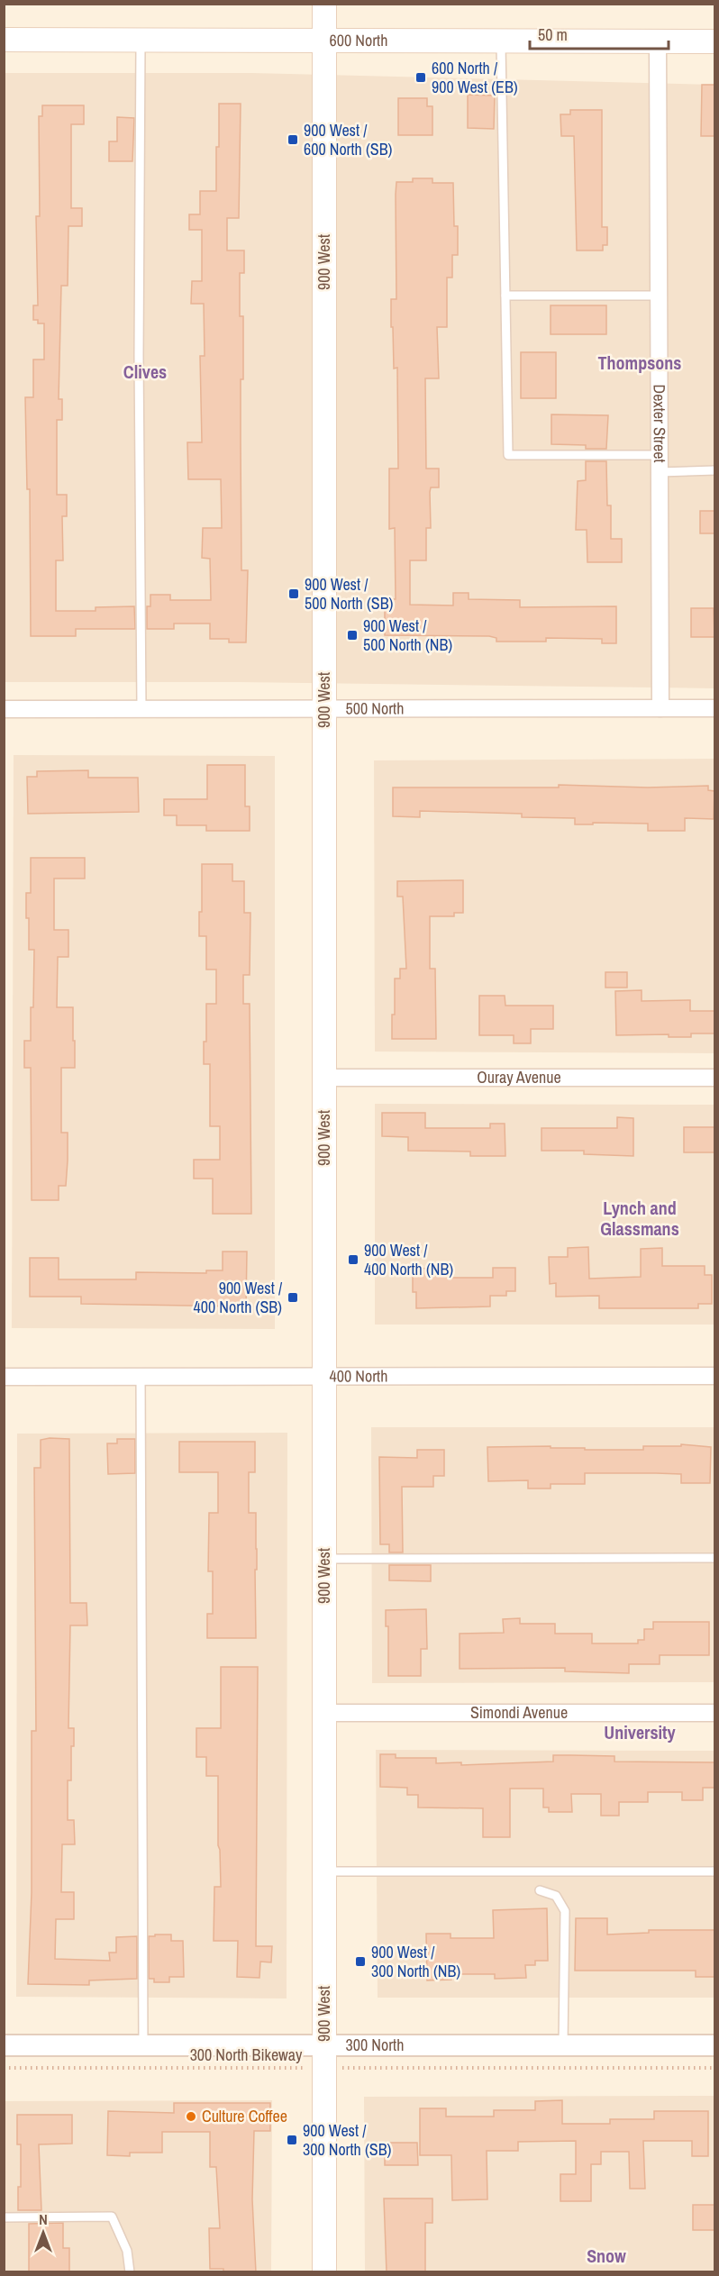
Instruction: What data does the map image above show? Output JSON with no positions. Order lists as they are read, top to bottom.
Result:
{
  "streets": {
    "main road": ["600 North", "900 West"],
    "street": [
      "Dexter Street",
      "500 North",
      "Ouray Avenue",
      "400 North",
      "Simondi Avenue",
      "300 North"
    ],
    "path": ["300 North Bikeway"]
  },
  "crossings": [
    ["600 North", "900 West"],
    ["600 North", "Dexter Street"],
    ["900 West", "500 North"],
    ["900 West", "Ouray Avenue"],
    ["900 West", "400 North"],
    ["900 West", "Simondi Avenue"],
    ["900 West", "300 North"],
    ["900 West", "300 North Bikeway"],
    ["Dexter Street", "500 North"],
    ["300 North", "300 North Bikeway"]
  ],
  "districts": [
    "Thompsons",
    "Clives",
    "Lynch and Glassmans",
    "University",
    "Snow"
  ],
  "places": {
    "transit": [
      "600 North / 900 West (EB)",
      "900 West / 600 North (SB)",
      "900 West / 500 North (SB)",
      "900 West / 500 North (NB)",
      "900 West / 400 North (NB)",
      "900 West / 400 North (SB)",
      "900 West / 300 North (NB)",
      "900 West / 300 North (SB)"
    ],
    "other": ["Culture Coffee"]
  },
  "scale_bar": "50 m",
  "north": "top"
}
